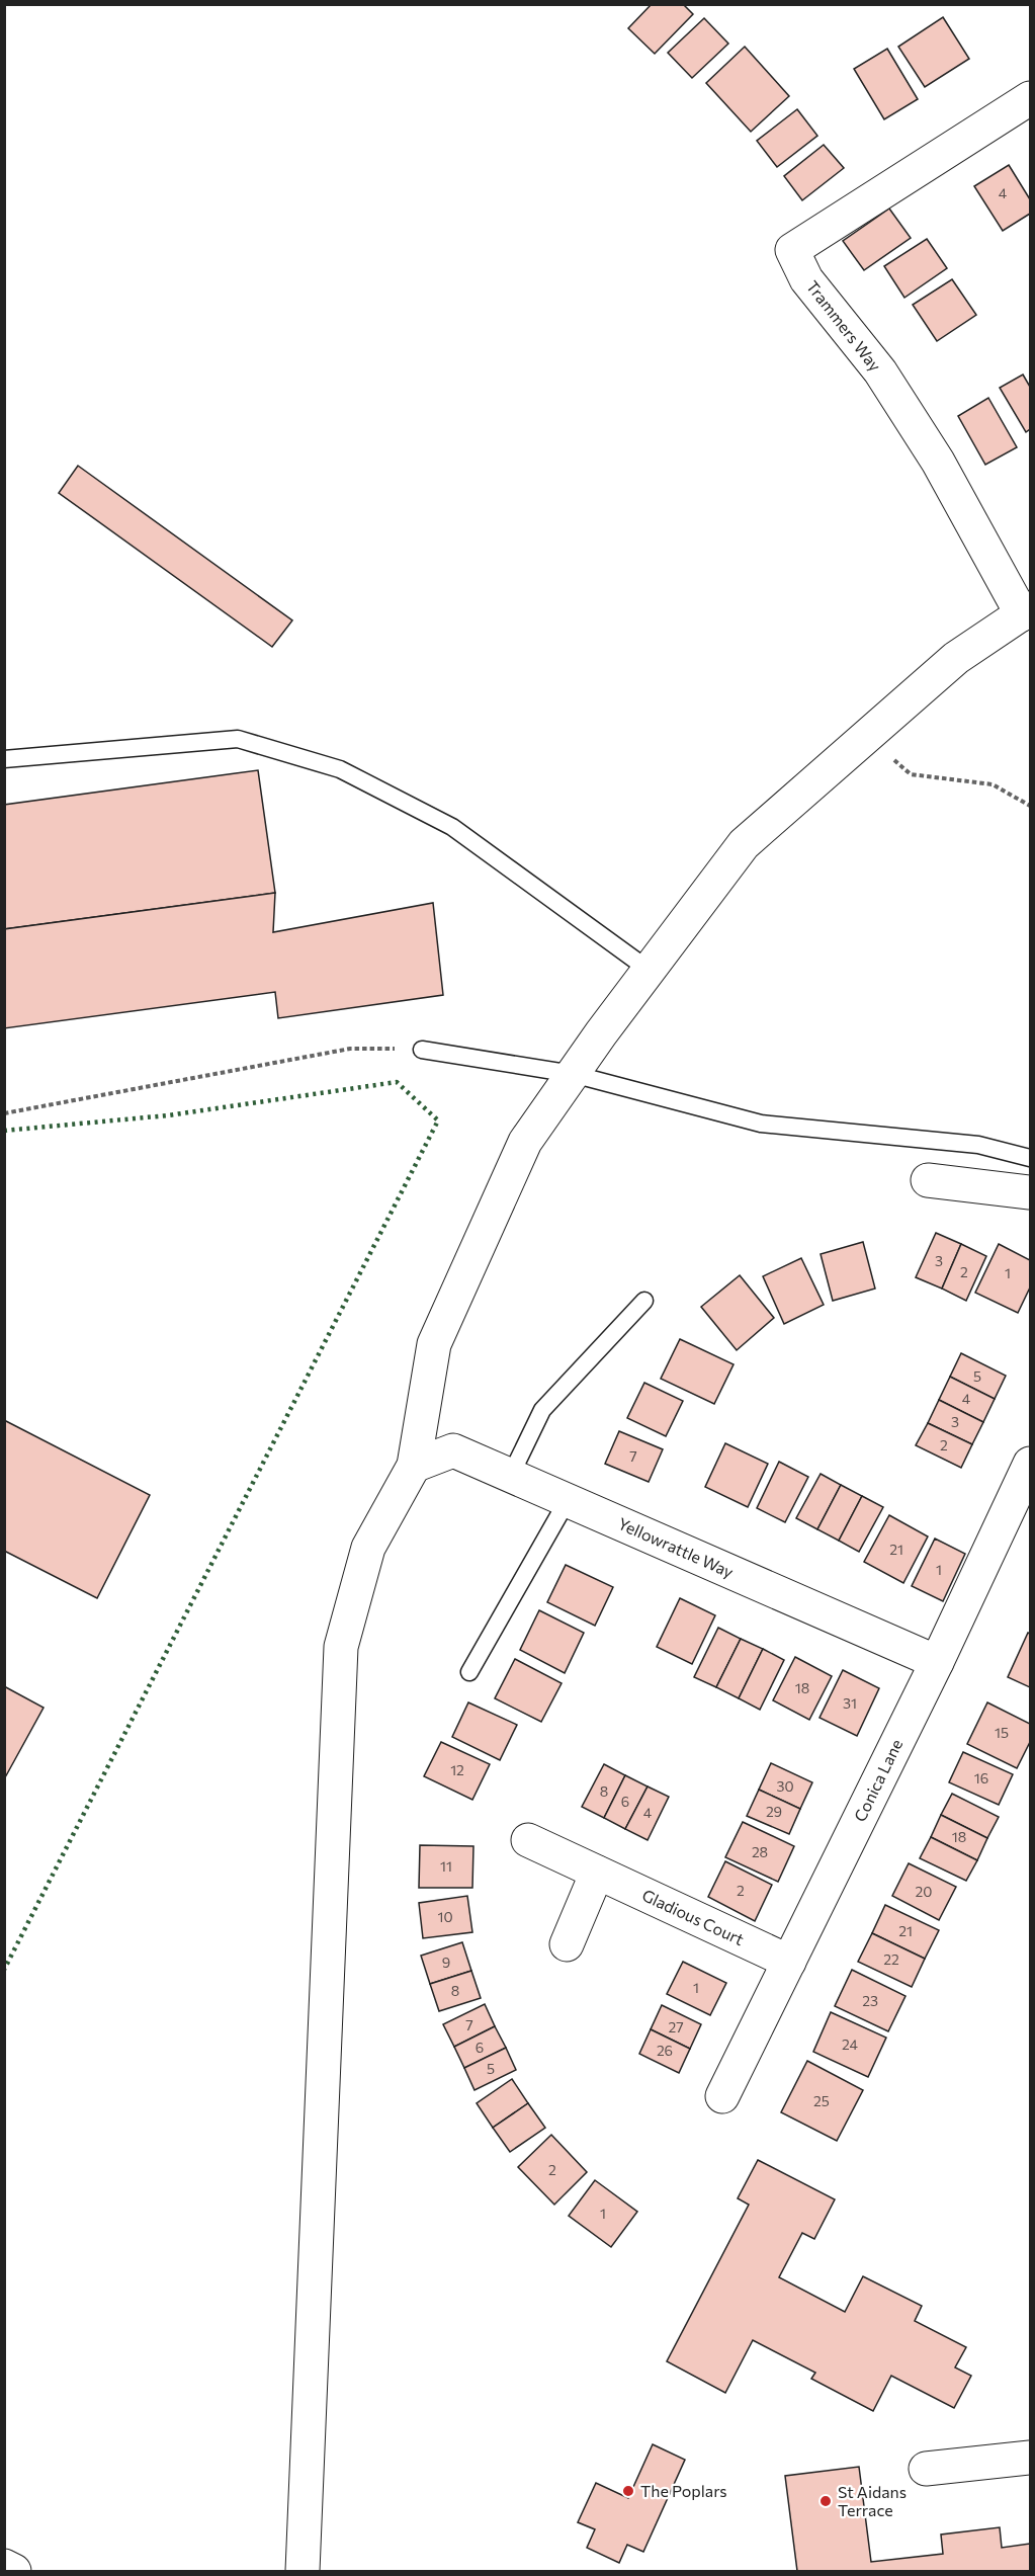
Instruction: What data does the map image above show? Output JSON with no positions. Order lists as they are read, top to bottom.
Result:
{
  "streets": {
    "street": [
      "Trammers Way",
      "Yellowrattle Way",
      "Conica Lane",
      "Gladious Court"
    ]
  },
  "crossings": [
    ["Yellowrattle Way", "Conica Lane"],
    ["Conica Lane", "Gladious Court"]
  ],
  "places": ["The Poplars", "St Aidans Terrace"],
  "house_numbers": [
    "4",
    "3",
    "2",
    "1",
    "5",
    "4",
    "3",
    "2",
    "7",
    "21",
    "1",
    "18",
    "31",
    "15",
    "12",
    "16",
    "30",
    "8",
    "6",
    "29",
    "4",
    "18",
    "28",
    "11",
    "2",
    "20",
    "10",
    "21",
    "22",
    "9",
    "1",
    "8",
    "23",
    "7",
    "27",
    "24",
    "6",
    "26",
    "5",
    "25",
    "2",
    "1"
  ]
}
